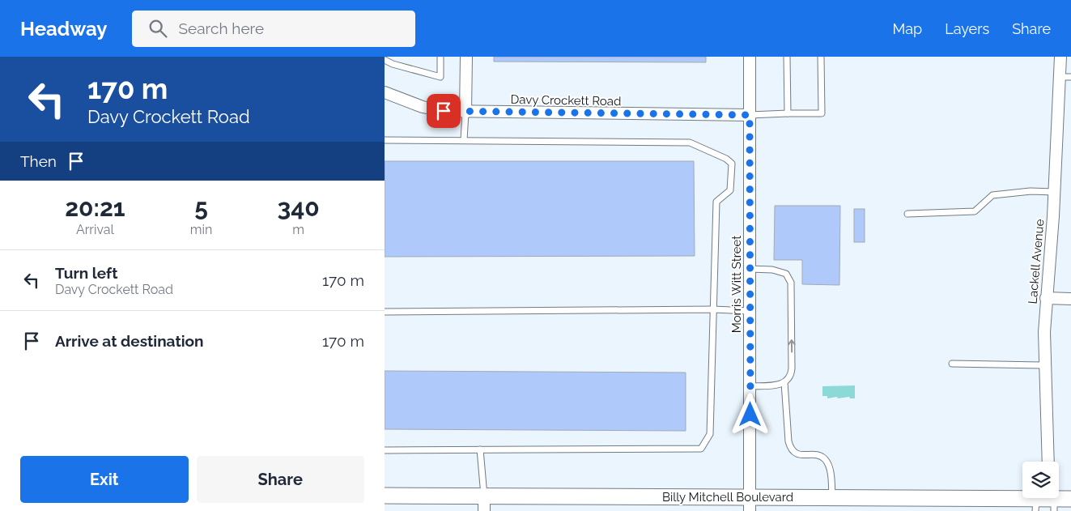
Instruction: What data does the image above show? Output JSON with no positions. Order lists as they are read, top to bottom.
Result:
{
  "streets": {
    "main road": ["Billy Mitchell Boulevard"],
    "street": ["Davy Crockett Road", "Lackell Avenue", "Morris Witt Street"]
  },
  "crossings": [
    ["Davy Crockett Road", "Morris Witt Street"],
    ["Morris Witt Street", "Billy Mitchell Boulevard"]
  ],
  "page": {
    "header": "Headway",
    "search": "Search here",
    "nav": ["Map", "Layers", "Share"],
    "turn": ["170 m", "Davy Crockett Road"],
    "then": "Then",
    "eta": [
      "20:21",
      "Arrival",
      "5",
      "min",
      "340",
      "m"
    ],
    "list": [
      {
        "name": "Turn left",
        "note": "Davy Crockett Road",
        "value": "170 m"
      },
      {
        "name": "Arrive at destination",
        "value": "170 m"
      }
    ],
    "buttons": ["Exit", "Share"]
  }
}
